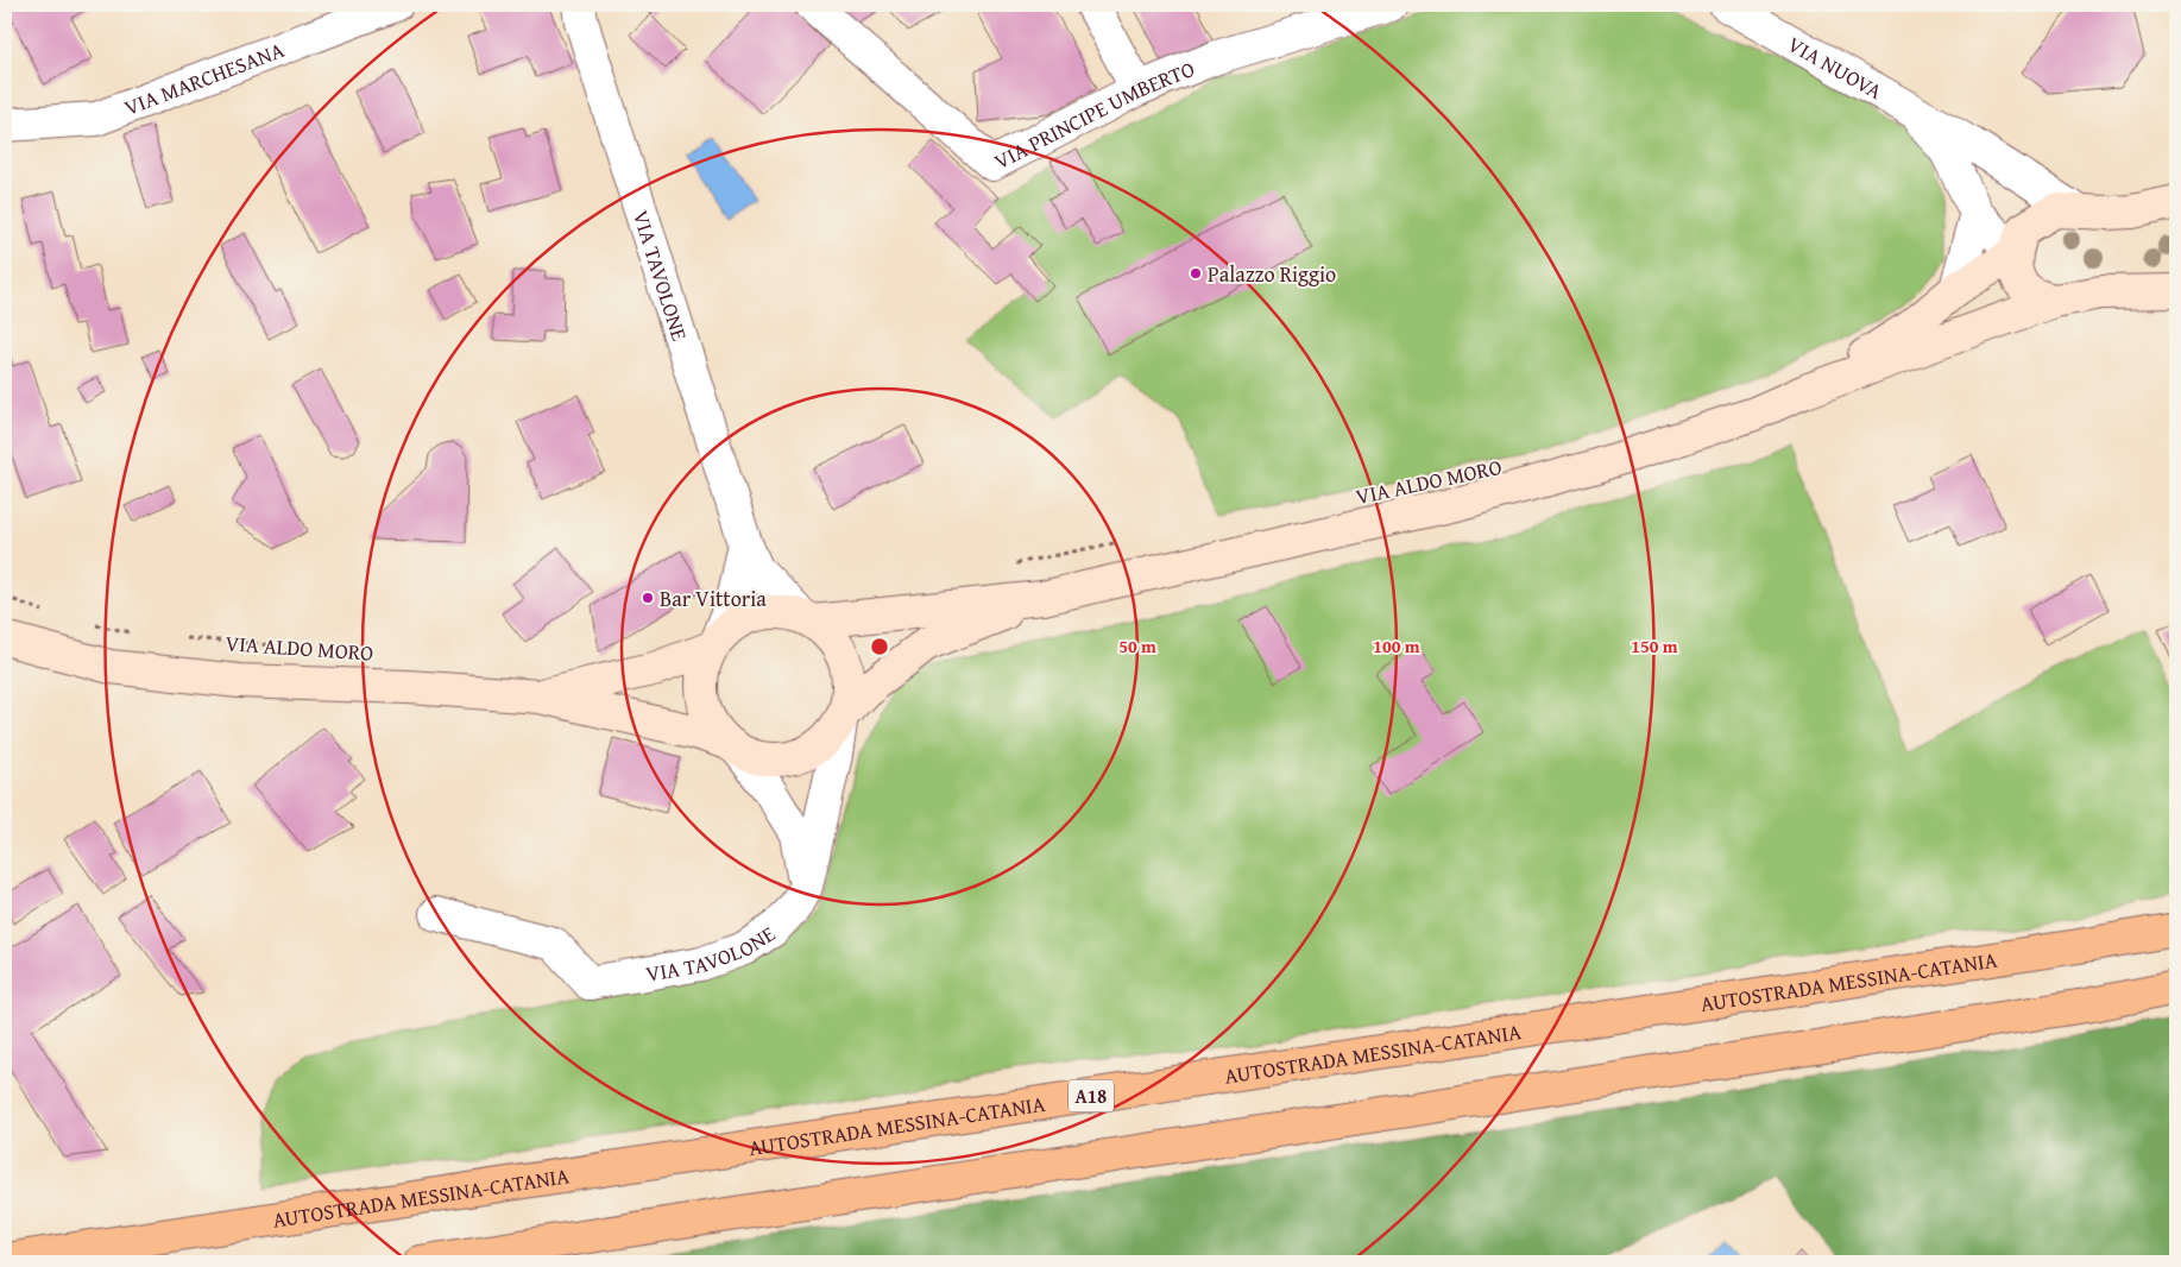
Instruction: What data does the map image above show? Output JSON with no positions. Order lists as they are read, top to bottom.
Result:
{
  "streets": {
    "highway": ["AUTOSTRADA MESSINA-CATANIA", "A18"],
    "main road": ["VIA ALDO MORO"],
    "street": [
      "VIA NUOVA",
      "VIA MARCHESANA",
      "VIA PRINCIPE UMBERTO",
      "VIA TAVOLONE"
    ]
  },
  "places": ["Palazzo Riggio", "Bar Vittoria"],
  "rings": ["50 m", "100 m", "150 m"]
}
